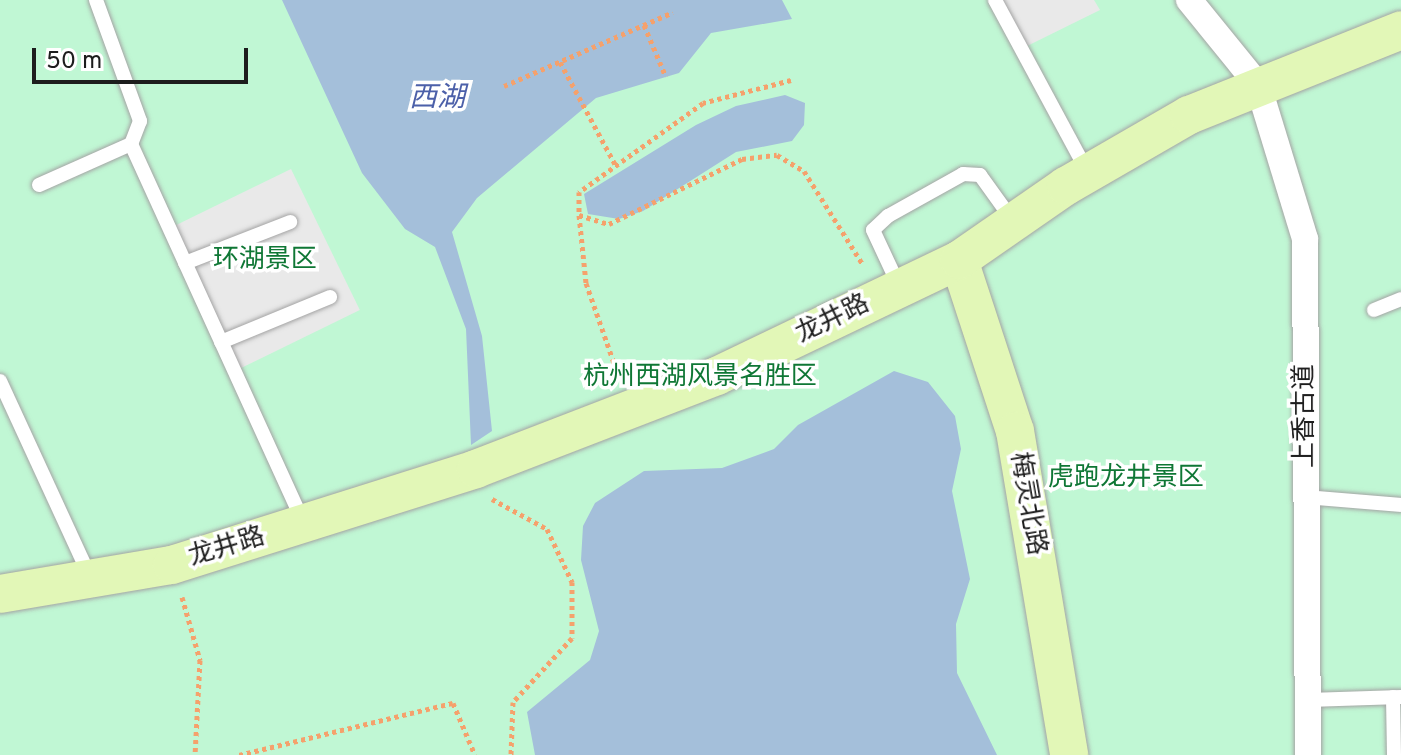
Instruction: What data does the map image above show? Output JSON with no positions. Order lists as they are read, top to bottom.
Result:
{
  "streets": {
    "street": ["龙井路", "上香古道", "梅灵北路"]
  },
  "crossings": [
    ["龙井路", "上香古道"],
    ["龙井路", "梅灵北路"]
  ],
  "water": ["西湖"],
  "parks": ["环湖景区", "杭州西湖风景名胜区", "虎跑龙井景区"],
  "scale_bar": "50 m"
}
